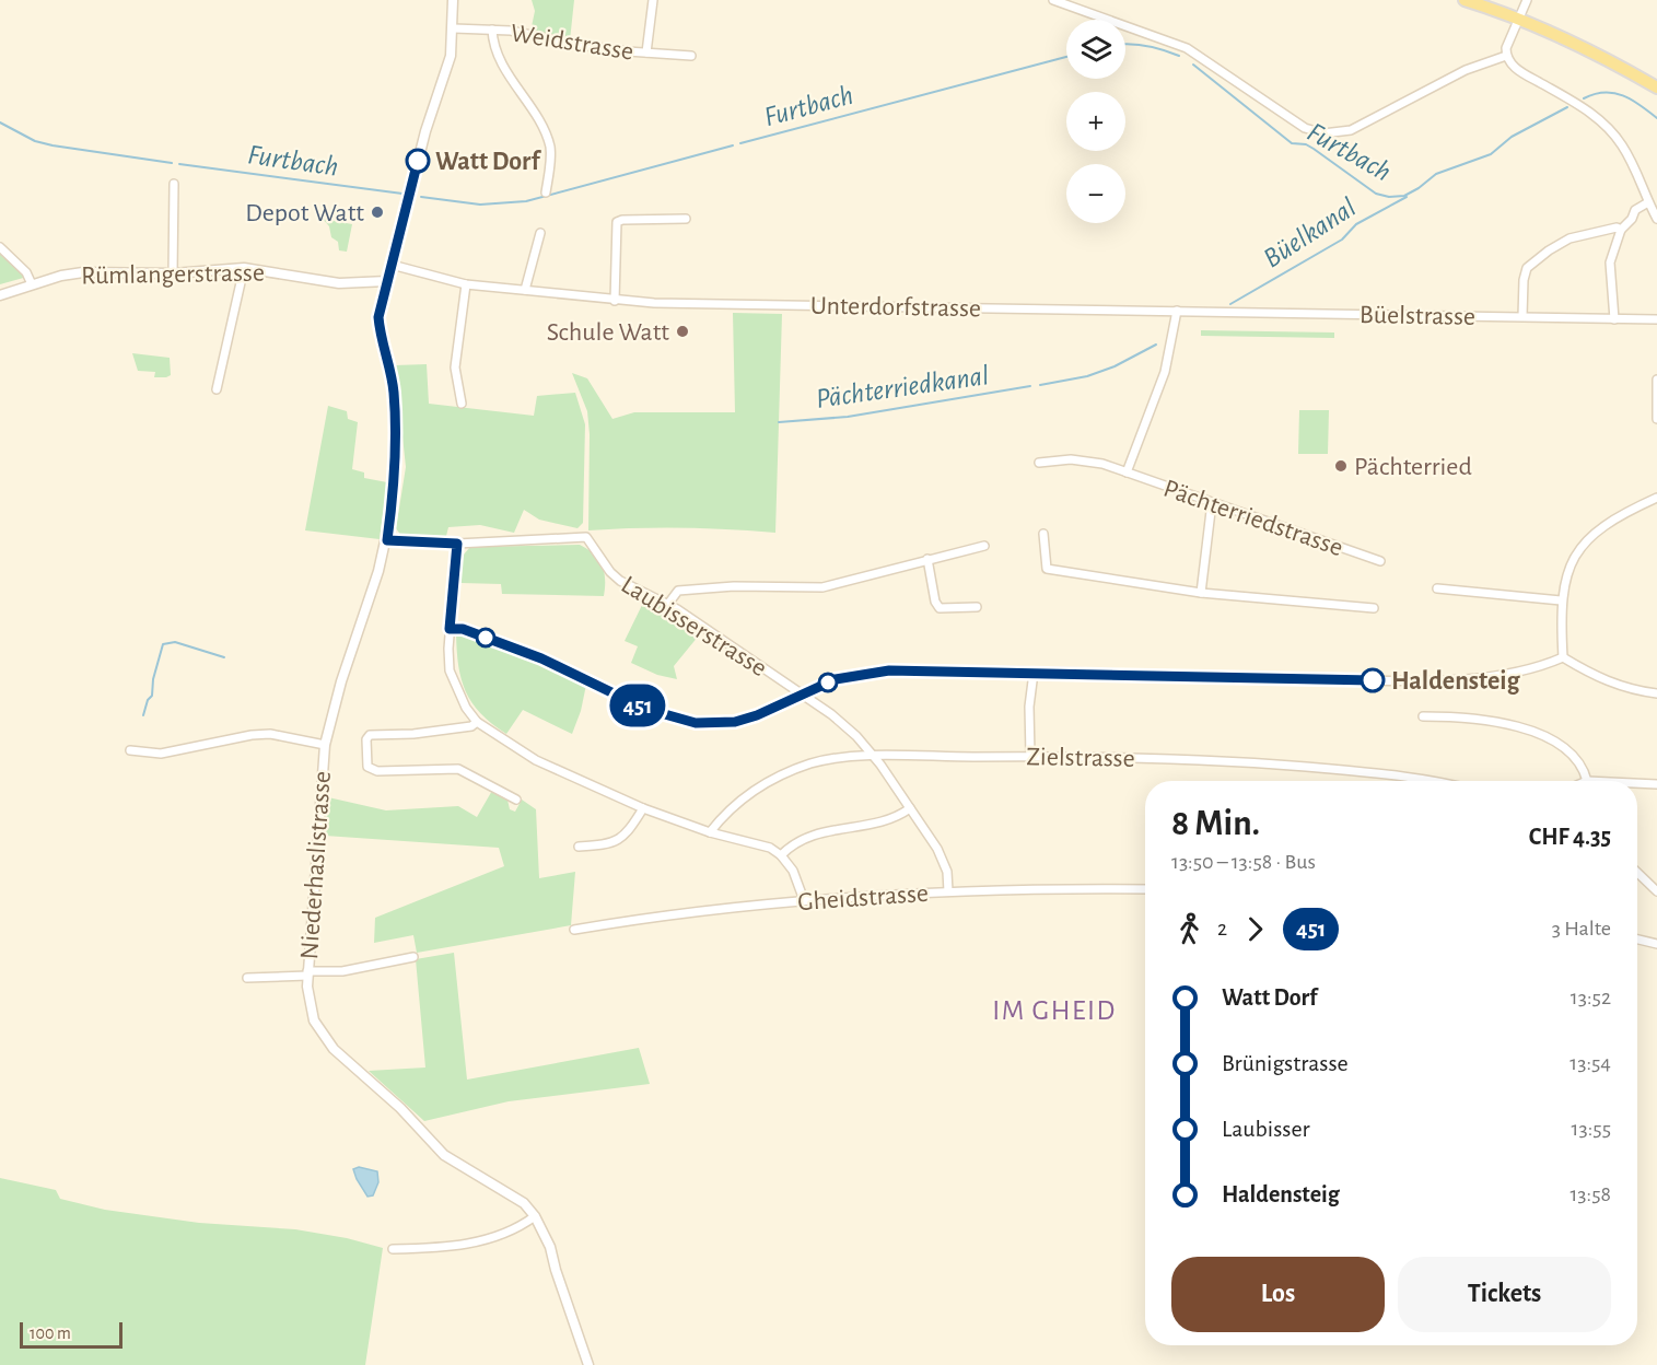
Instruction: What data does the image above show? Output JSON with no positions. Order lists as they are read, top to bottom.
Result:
{
  "streets": {
    "street": [
      "Weidstrasse",
      "Rümlangerstrasse",
      "Unterdorfstrasse",
      "Büelstrasse",
      "Pächterriedstrasse",
      "Laubisserstrasse",
      "Zielstrasse",
      "Niederhaslistrasse",
      "Gheidstrasse"
    ]
  },
  "crossings": [
    ["Weidstrasse", "Niederhaslistrasse"],
    ["Rümlangerstrasse", "Niederhaslistrasse"],
    ["Unterdorfstrasse", "Büelstrasse"],
    ["Unterdorfstrasse", "Niederhaslistrasse"],
    ["Laubisserstrasse", "Zielstrasse"],
    ["Laubisserstrasse", "Gheidstrasse"]
  ],
  "districts": ["IM GHEID"],
  "water": ["Furtbach", "Büelkanal", "Pächterriedkanal"],
  "places": [
    "Watt Dorf",
    "Depot Watt",
    "Schule Watt",
    "Pächterried",
    "Haldensteig"
  ],
  "lines": ["bus line 451"],
  "scale_bar": "100 m",
  "page": {
    "on_map": "451",
    "map_buttons": ["+", "−"],
    "heading": ["8 Min.", "13:50 – 13:58 · Bus", "CHF 4.35"],
    "legs": ["2", "451", "3 Halte"],
    "list": [
      {
        "name": "Watt Dorf",
        "value": "13:52"
      },
      {
        "name": "Brünigstrasse",
        "value": "13:54"
      },
      {
        "name": "Laubisser",
        "value": "13:55"
      },
      {
        "name": "Haldensteig",
        "value": "13:58"
      }
    ],
    "buttons": ["Los", "Tickets"],
    "scale": "100 m"
  }
}
